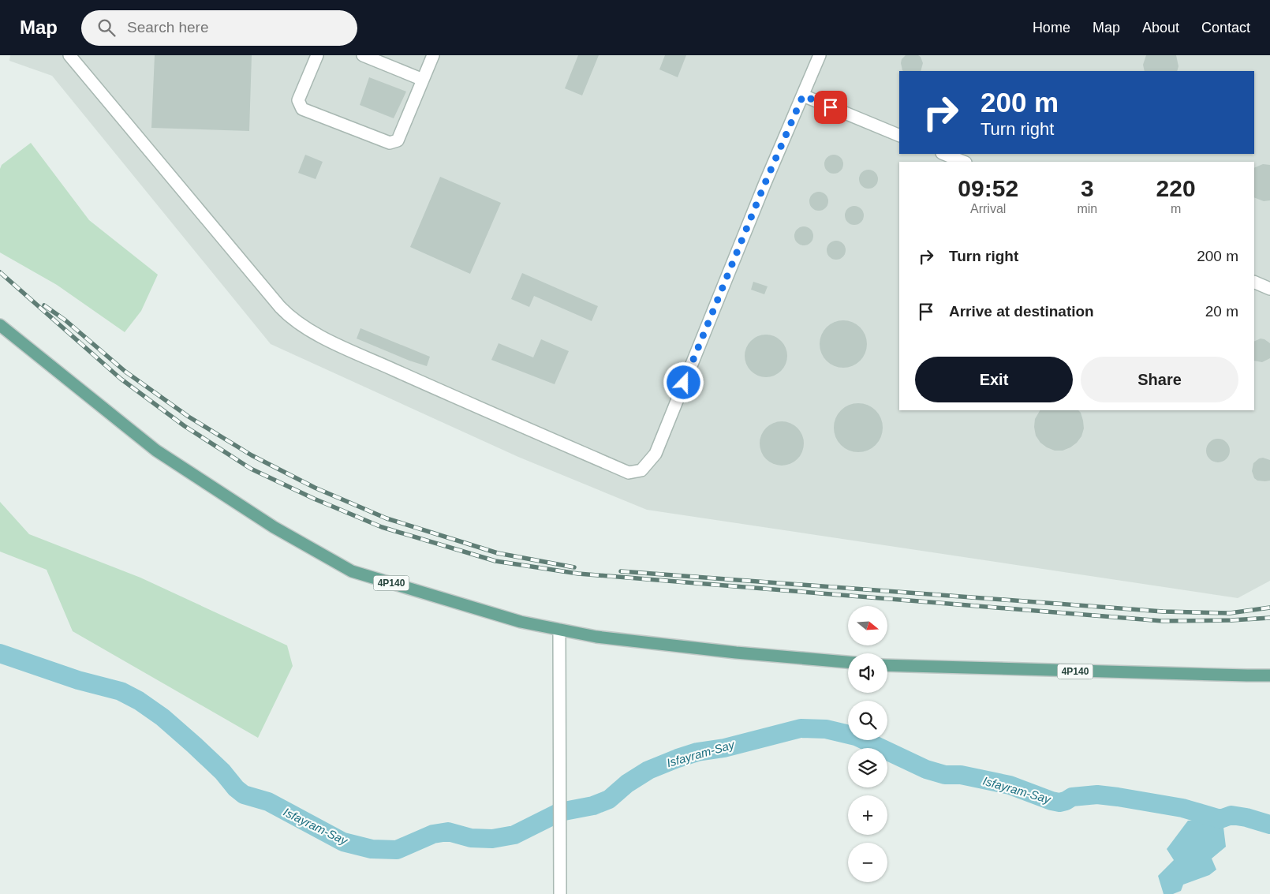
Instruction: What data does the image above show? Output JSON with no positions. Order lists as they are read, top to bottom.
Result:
{
  "streets": {
    "main road": ["4P140"]
  },
  "water": ["Isfayram-Say"],
  "north": "right",
  "page": {
    "header": "Map",
    "search": "Search here",
    "nav": [
      "Home",
      "Map",
      "About",
      "Contact"
    ],
    "turn": ["200 m", "Turn right"],
    "eta": [
      "09:52",
      "Arrival",
      "3",
      "min",
      "220",
      "m"
    ],
    "list": [
      {
        "name": "Turn right",
        "value": "200 m"
      },
      {
        "name": "Arrive at destination",
        "value": "20 m"
      }
    ],
    "buttons": ["Exit", "Share"],
    "map_buttons": ["+", "−"]
  }
}
